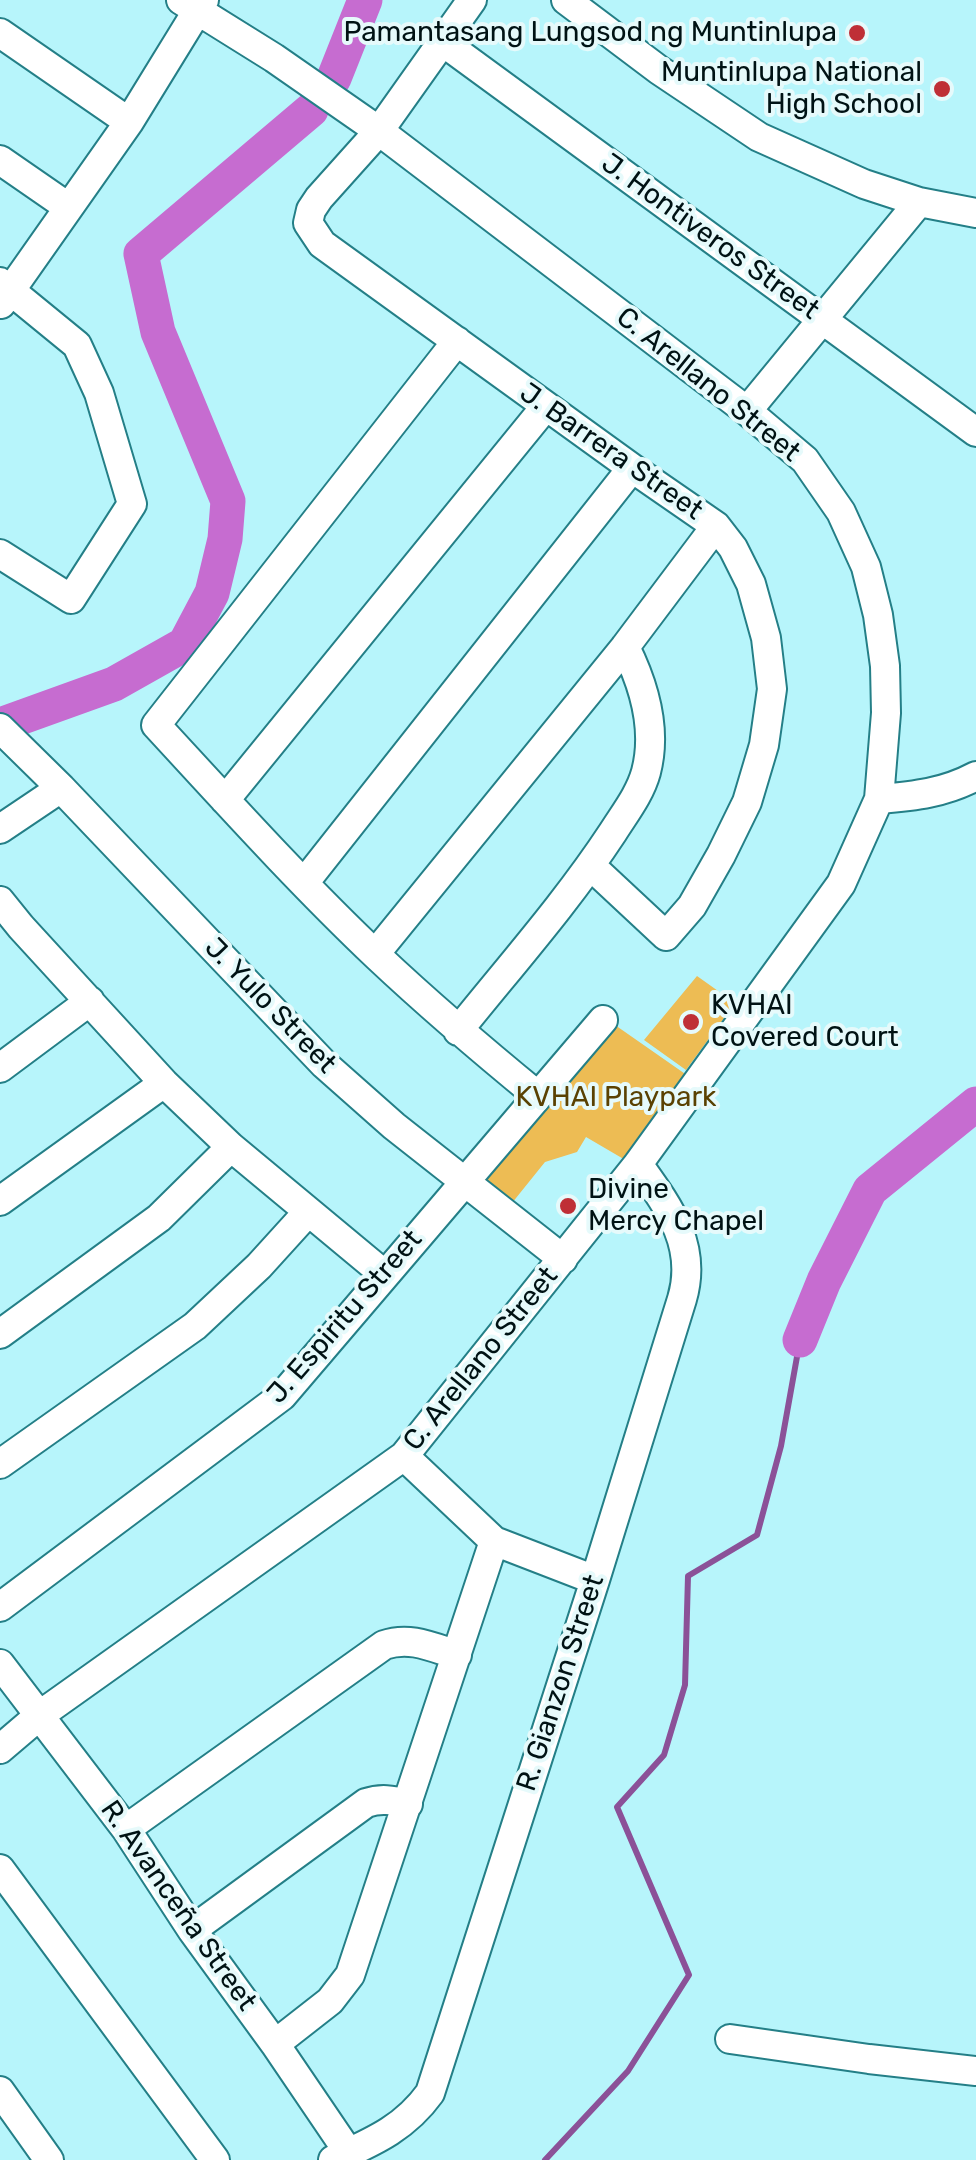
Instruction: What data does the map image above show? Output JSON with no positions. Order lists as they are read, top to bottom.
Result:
{
  "streets": {
    "street": [
      "J. Hontiveros Street",
      "C. Arellano Street",
      "J. Barrera Street",
      "J. Yulo Street",
      "J. Espiritu Street",
      "R. Gianzon Street",
      "R. Avanceña Street"
    ]
  },
  "crossings": [
    ["C. Arellano Street", "J. Barrera Street"],
    ["C. Arellano Street", "J. Yulo Street"],
    ["C. Arellano Street", "R. Gianzon Street"],
    ["C. Arellano Street", "R. Avanceña Street"],
    ["J. Yulo Street", "J. Espiritu Street"],
    ["R. Gianzon Street", "R. Avanceña Street"]
  ],
  "parks": ["KVHAI Playpark"],
  "places": [
    "Pamantasang Lungsod ng Muntinlupa",
    "Muntinlupa National High School",
    "KVHAI Covered Court",
    "Divine Mercy Chapel"
  ]
}
